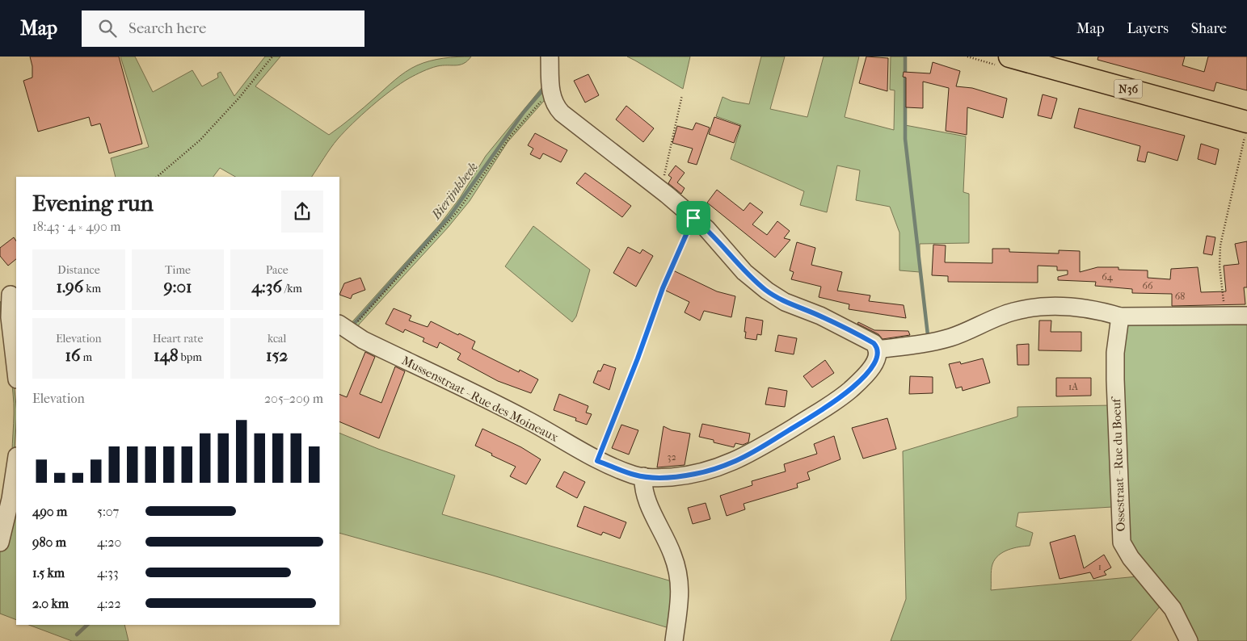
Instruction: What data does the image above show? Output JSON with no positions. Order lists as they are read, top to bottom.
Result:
{
  "streets": {
    "main road": ["N36"],
    "street": ["Mussenstraat - Rue des Moineaux", "Ossestraat - Rue du Boeuf"]
  },
  "water": ["Bierijnkbeek"],
  "house_numbers": [
    "64",
    "66",
    "68",
    "1A",
    "32",
    "1"
  ],
  "page": {
    "header": "Map",
    "search": "Search here",
    "nav": ["Map", "Layers", "Share"],
    "heading": ["Evening run", "18:43 · 4 × 490 m"],
    "stats": [
      ["Distance", "1.96 km"],
      ["Time", "9:01"],
      ["Pace", "4:36 /km"],
      ["Elevation", "16 m"],
      ["Heart rate", "148 bpm"],
      ["kcal", "152"]
    ],
    "chart": ["Elevation", "205–209 m"],
    "list": [
      {
        "name": "490 m",
        "note": "5:07"
      },
      {
        "name": "980 m",
        "note": "4:20"
      },
      {
        "name": "1.5 km",
        "note": "4:33"
      },
      {
        "name": "2.0 km",
        "note": "4:22"
      }
    ]
  }
}
